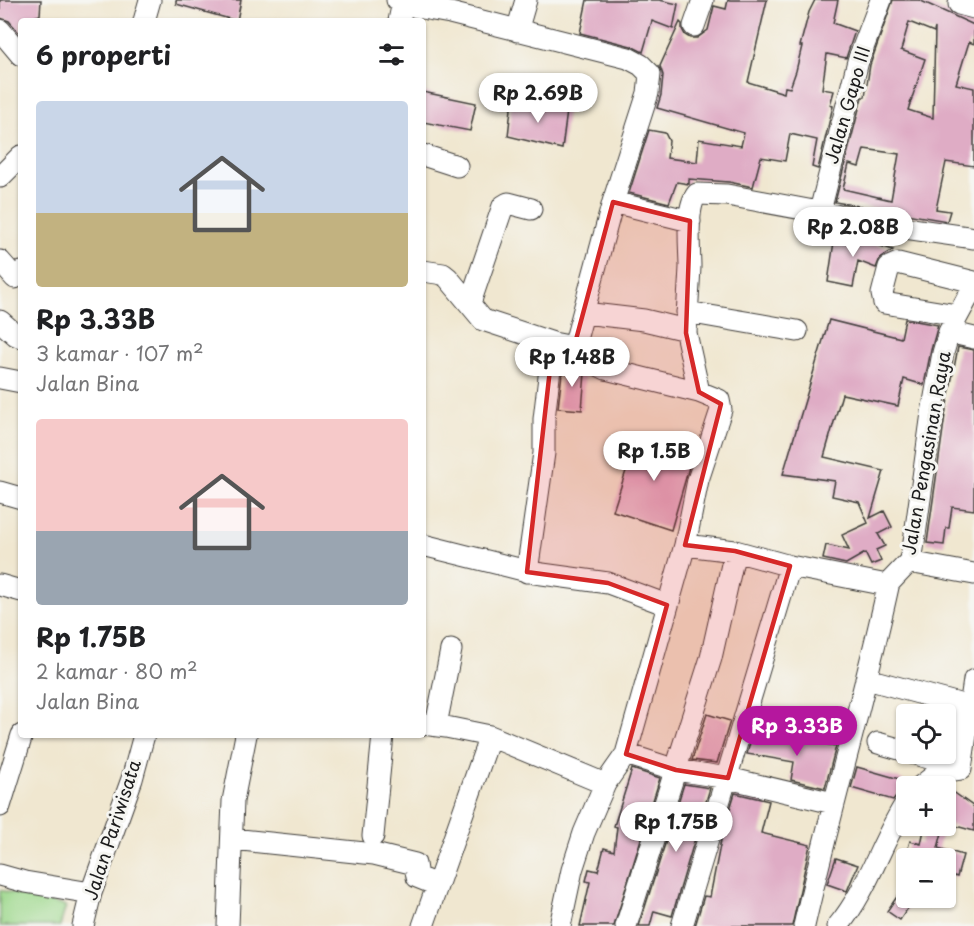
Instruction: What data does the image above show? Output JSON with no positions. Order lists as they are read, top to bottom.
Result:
{
  "streets": {
    "street": ["Jalan Gapo III", "Jalan Pengasinan Raya", "Jalan Pariwisata"]
  },
  "page": {
    "heading": "6 properti",
    "price": [
      "Rp 2.69B",
      "Rp 2.08B",
      "Rp 1.48B",
      "Rp 1.5B",
      "Rp 3.33B",
      "Rp 1.75B"
    ],
    "list": [
      {
        "name": "Rp 3.33B",
        "note": "3 kamar · 107 m² · Jalan Bina"
      },
      {
        "name": "Rp 1.75B",
        "note": "2 kamar · 80 m² · Jalan Bina"
      }
    ],
    "map_buttons": ["+", "−"]
  }
}
